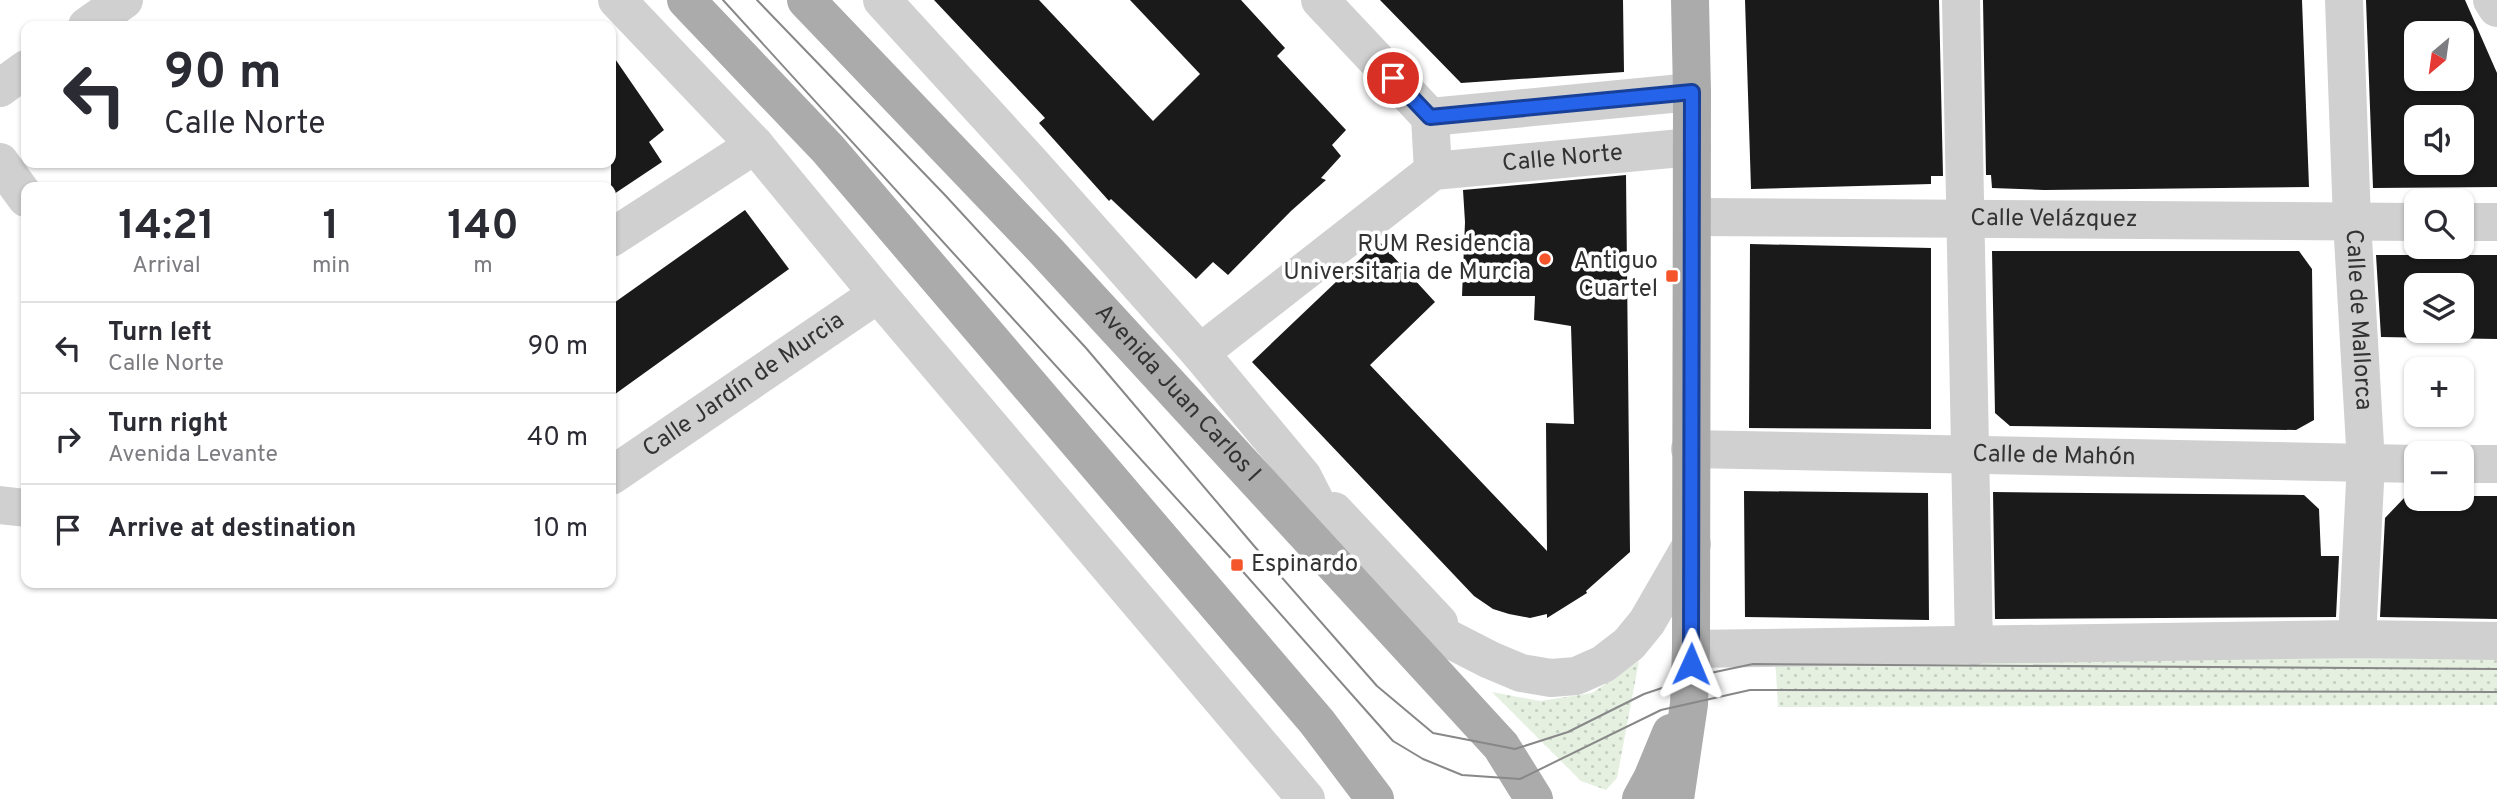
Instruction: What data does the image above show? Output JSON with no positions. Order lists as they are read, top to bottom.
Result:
{
  "streets": {
    "main road": ["Avenida Juan Carlos I"],
    "street": [
      "Calle Norte",
      "Calle Velázquez",
      "Calle de Mallorca",
      "Calle Jardín de Murcia",
      "Calle de Mahón"
    ]
  },
  "crossings": [
    ["Calle Velázquez", "Calle de Mallorca"],
    ["Calle de Mallorca", "Calle de Mahón"]
  ],
  "places": {
    "other": ["RUM Residencia Universitaria de Murcia"],
    "transit": ["Antiguo Cuartel", "Espinardo"]
  },
  "north": "bottom left",
  "page": {
    "map_buttons": ["+", "−"],
    "turn": ["90 m", "Calle Norte"],
    "eta": [
      "14:21",
      "Arrival",
      "1",
      "min",
      "140",
      "m"
    ],
    "list": [
      {
        "name": "Turn left",
        "note": "Calle Norte",
        "value": "90 m"
      },
      {
        "name": "Turn right",
        "note": "Avenida Levante",
        "value": "40 m"
      },
      {
        "name": "Arrive at destination",
        "value": "10 m"
      }
    ]
  }
}
